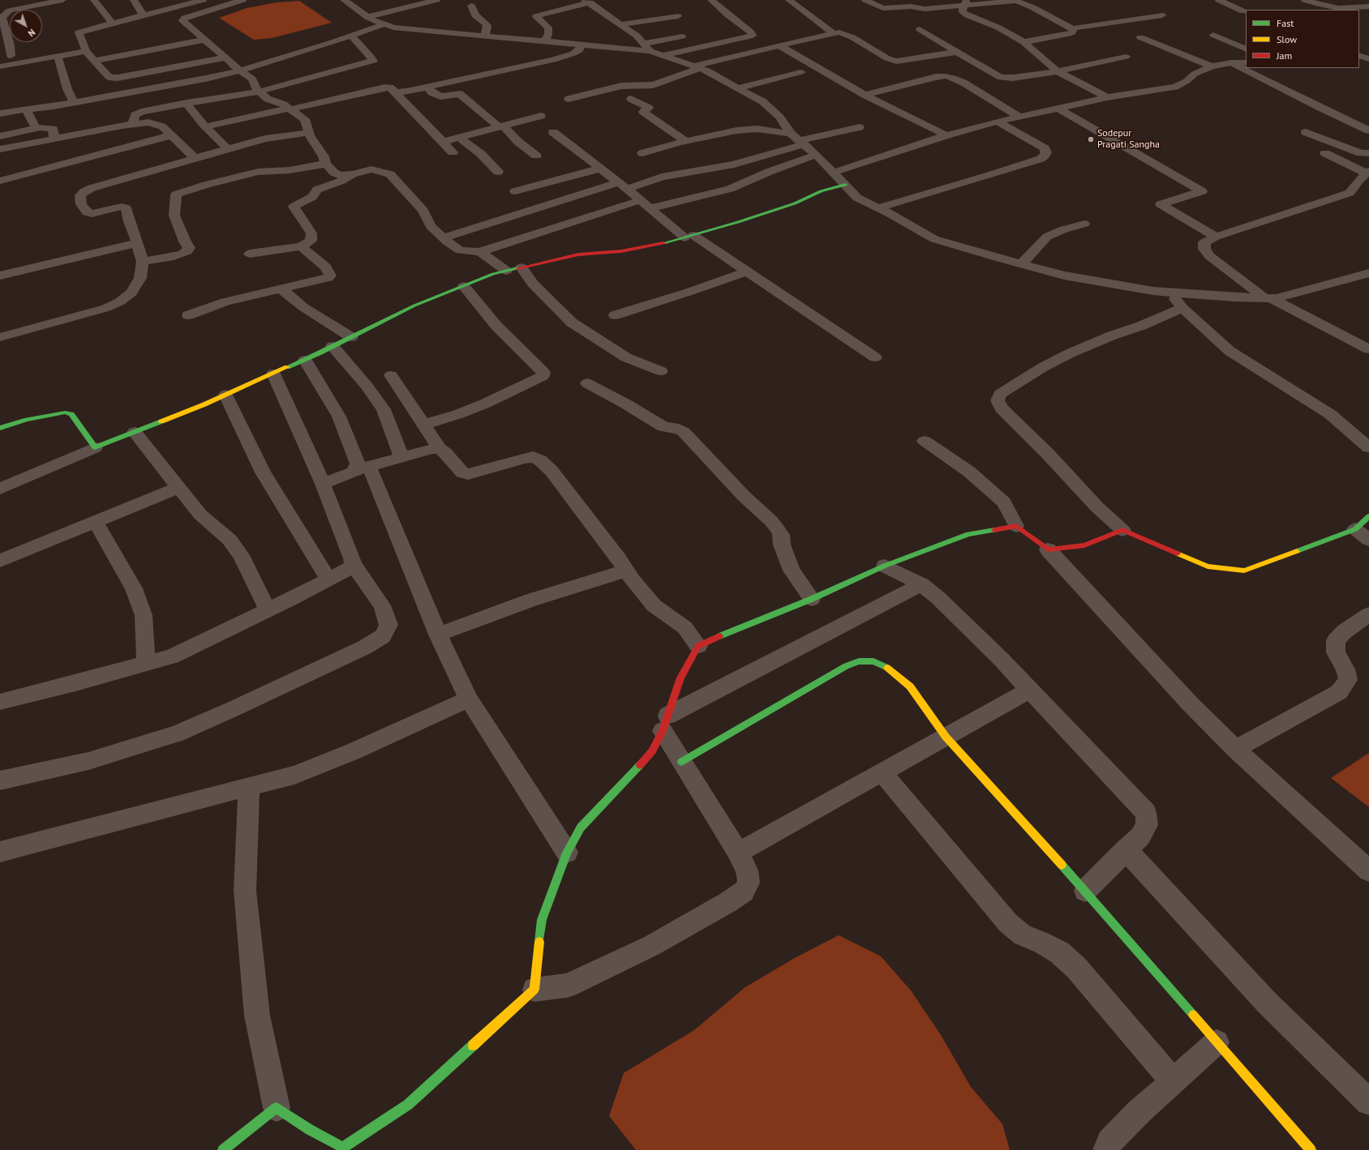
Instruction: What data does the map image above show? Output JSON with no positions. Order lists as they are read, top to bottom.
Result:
{
  "places": ["Sodepur Pragati Sangha"],
  "legend": ["Fast", "Slow", "Jam"],
  "north": "bottom right"
}
